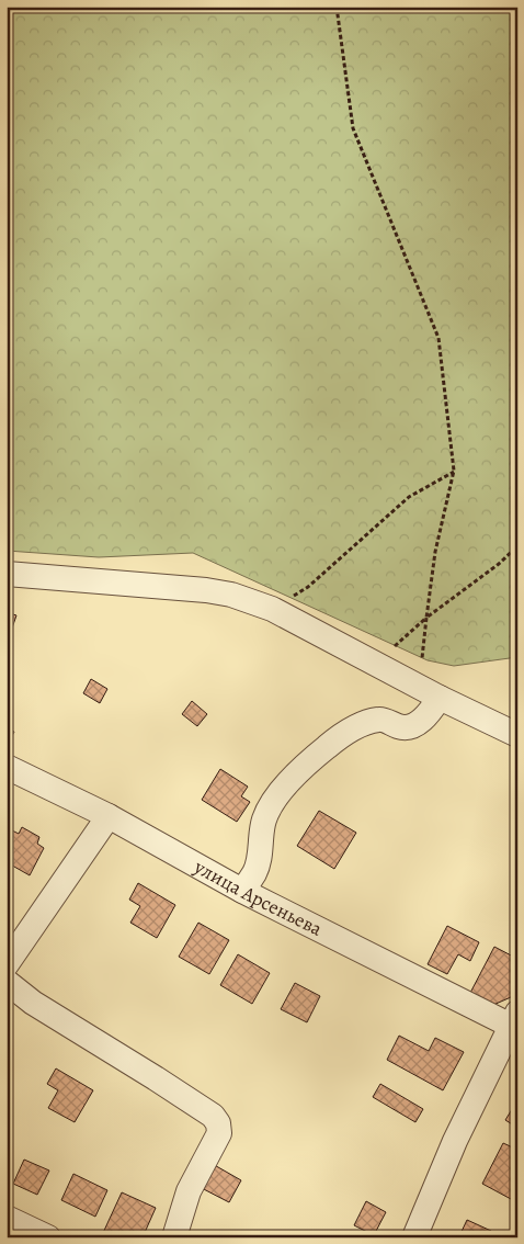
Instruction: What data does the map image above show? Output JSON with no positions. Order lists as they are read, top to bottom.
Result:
{
  "streets": {
    "street": ["улица Арсеньева"]
  }
}
